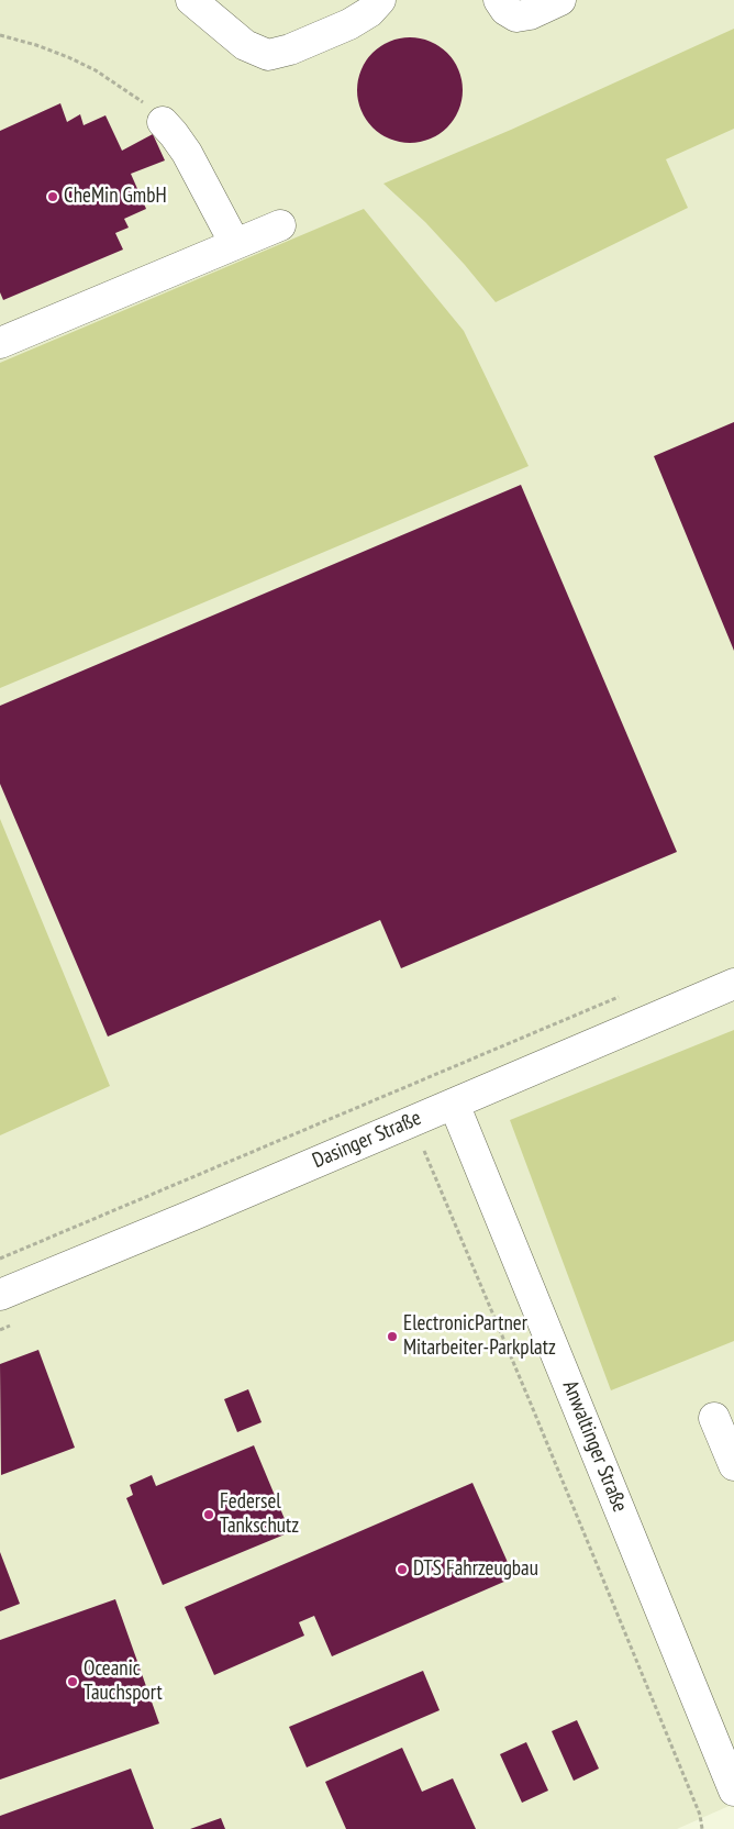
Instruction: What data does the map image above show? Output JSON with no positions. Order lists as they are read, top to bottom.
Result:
{
  "streets": {
    "street": ["Dasinger Straße", "Anwaltinger Straße"]
  },
  "crossings": [
    ["Dasinger Straße", "Anwaltinger Straße"]
  ],
  "places": [
    "CheMin GmbH",
    "ElectronicPartner Mitarbeiter-Parkplatz",
    "Federsel Tankschutz",
    "DTS Fahrzeugbau",
    "Oceanic Tauchsport"
  ]
}
